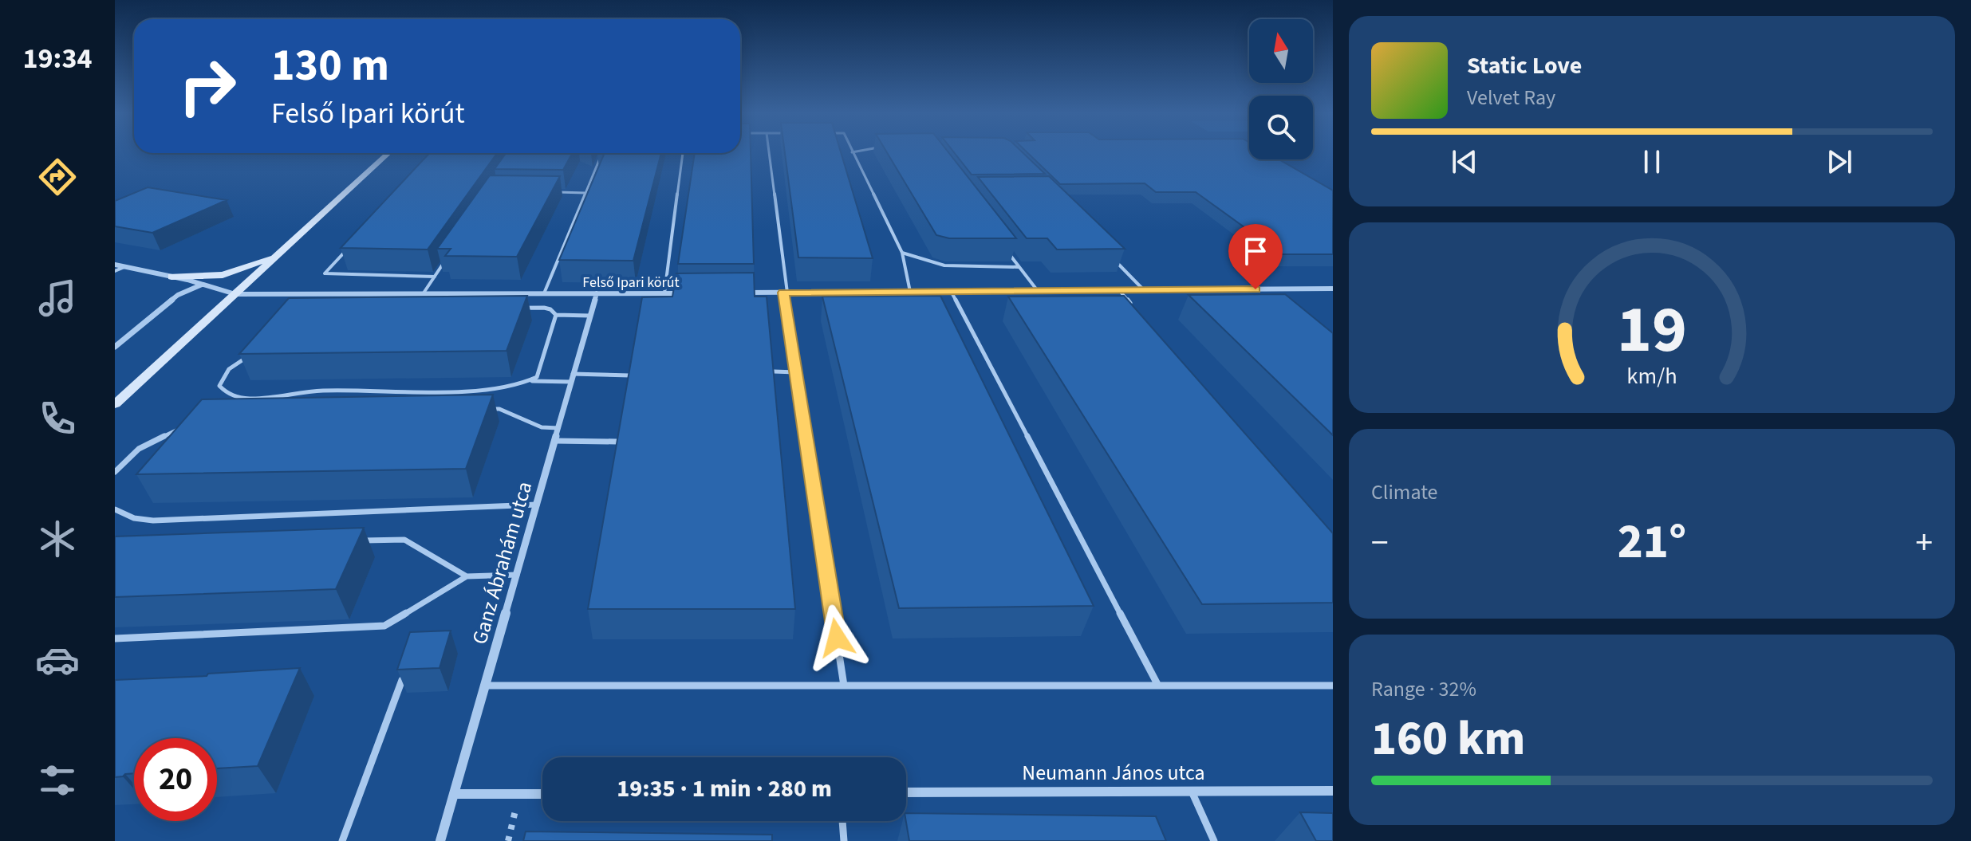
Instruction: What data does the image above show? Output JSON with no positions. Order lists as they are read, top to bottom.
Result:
{
  "streets": {
    "street": ["Felső Ipari körút", "Ganz Ábrahám utca", "Neumann János utca"]
  },
  "crossings": [
    ["Felső Ipari körút", "Ganz Ábrahám utca"]
  ],
  "north": "top",
  "page": {
    "tabs": "19:34",
    "turn": ["130 m", "Felső Ipari körút"],
    "song": ["Static Love", "Velvet Ray"],
    "tile": [
      "Climate",
      ["Range · 32%", "160 km"]
    ],
    "heat": ["−", "21°", "+"],
    "limit": "20",
    "trip": "19:35 · 1 min · 280 m",
    "gauge": ["19", "km/h"]
  }
}
